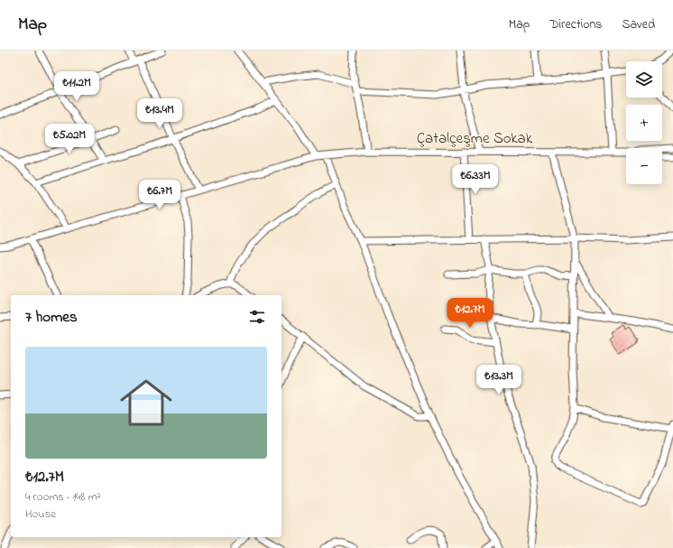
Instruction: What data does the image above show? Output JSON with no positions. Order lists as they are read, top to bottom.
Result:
{
  "streets": {
    "street": ["Çatalçeşme Sokak"]
  },
  "page": {
    "header": "Map",
    "nav": ["Map", "Directions", "Saved"],
    "map_buttons": ["+", "−"],
    "price": [
      "₺11.2M",
      "₺13.4M",
      "₺5.02M",
      "₺6.33M",
      "₺6.7M",
      "₺12.7M",
      "₺13.3M"
    ],
    "heading": "7 homes",
    "list": [
      {
        "name": "₺12.7M",
        "note": "4 rooms · 148 m² · House"
      }
    ]
  }
}
